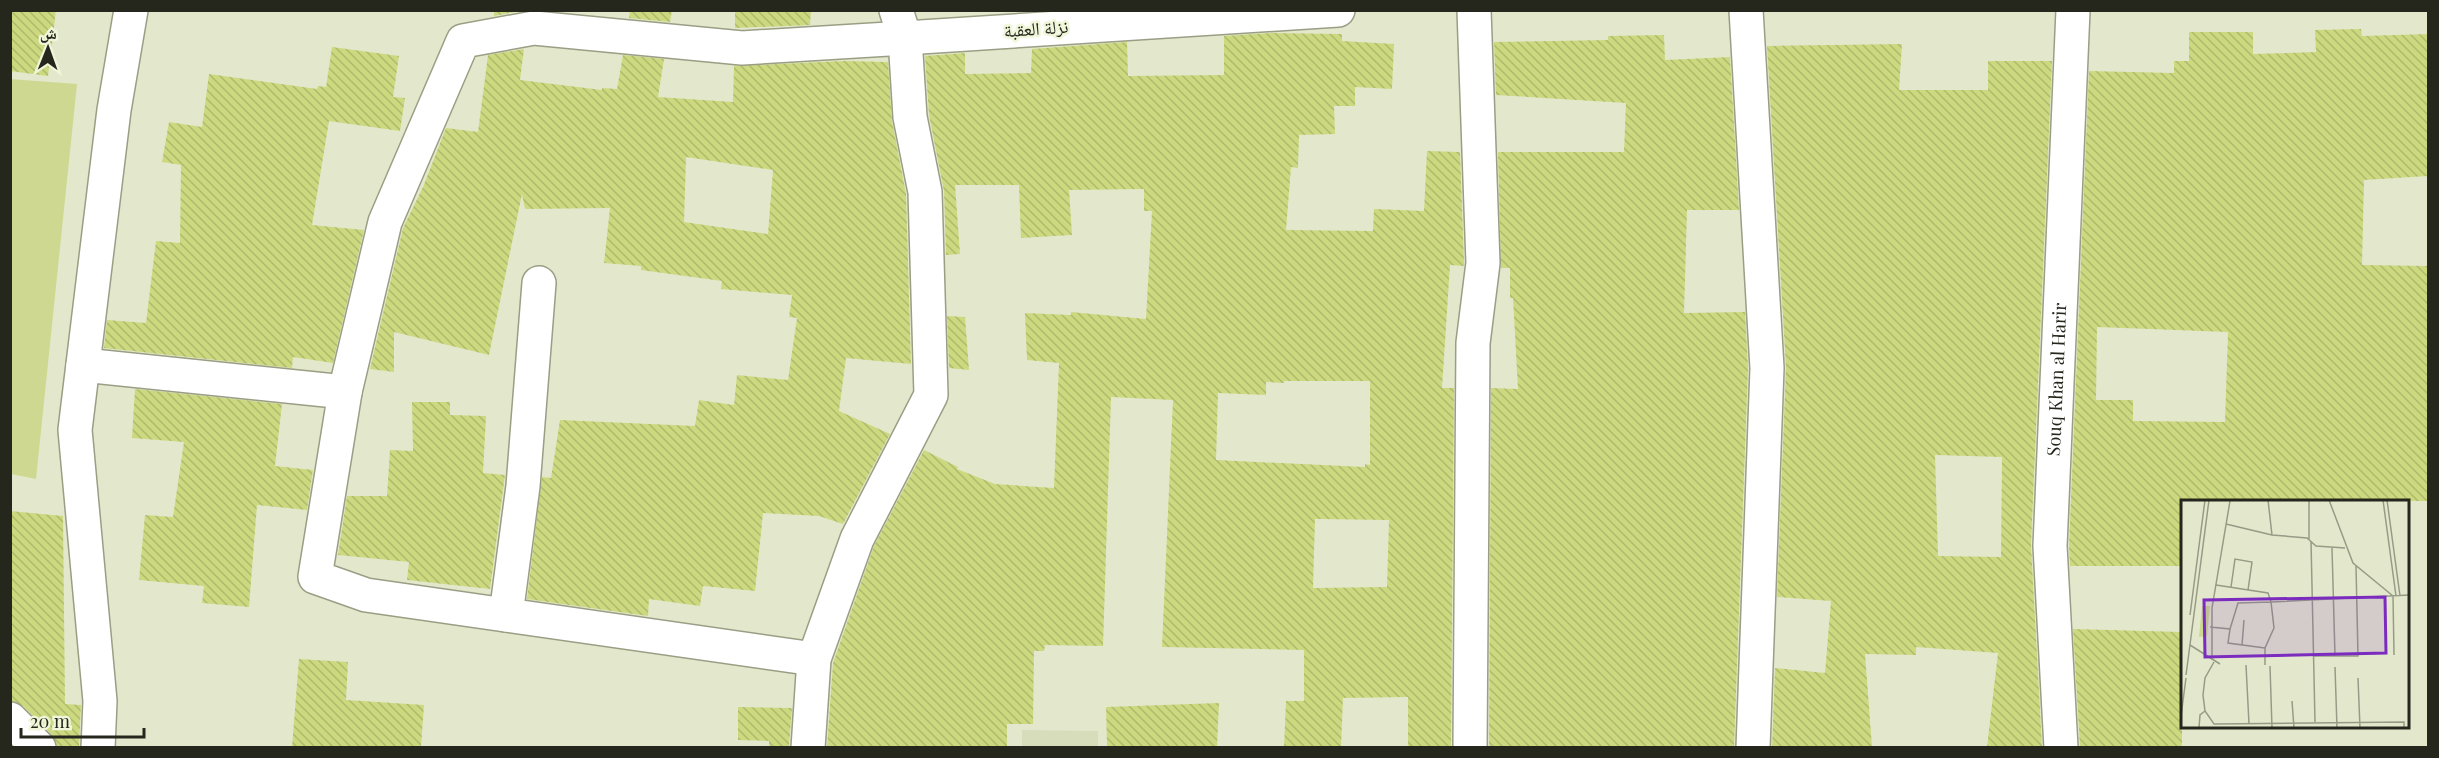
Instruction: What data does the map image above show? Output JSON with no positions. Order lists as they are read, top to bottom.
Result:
{
  "streets": {
    "street": ["نزلة العقبة", "Souq Khan al Harir"]
  },
  "scale_bar": "20 m",
  "north": "top"
}
